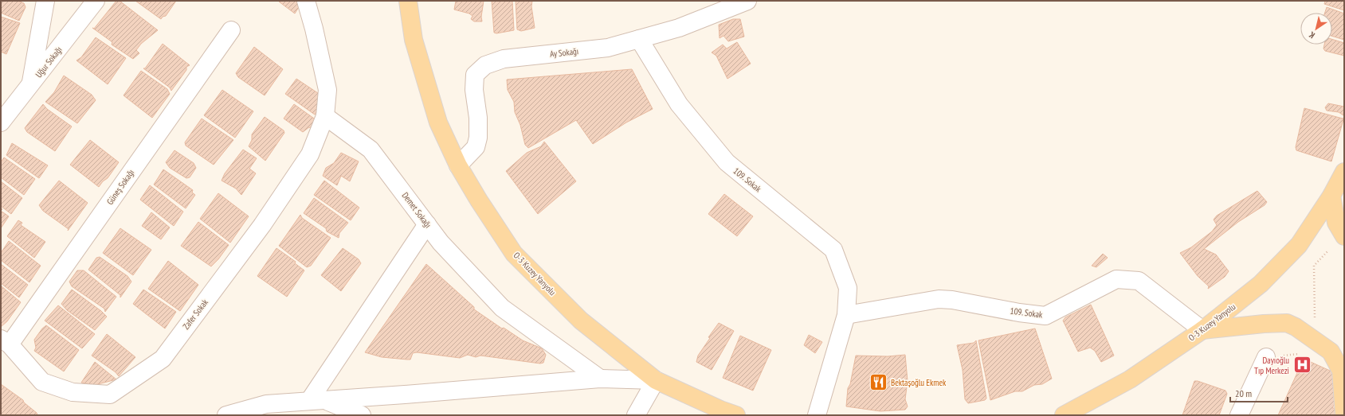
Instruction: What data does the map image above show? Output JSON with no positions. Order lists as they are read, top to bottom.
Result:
{
  "streets": {
    "main road": ["O-3 Kuzey Yanyolu"],
    "street": [
      "Ay Sokağı",
      "Uğur Sokağı",
      "109. Sokak",
      "Güneş Sokağı",
      "Demet Sokağı",
      "Zafer Sokak"
    ]
  },
  "crossings": [
    ["Ay Sokağı", "109. Sokak"],
    ["Ay Sokağı", "O-3 Kuzey Yanyolu"],
    ["109. Sokak", "O-3 Kuzey Yanyolu"],
    ["Güneş Sokağı", "Zafer Sokak"],
    ["Demet Sokağı", "Zafer Sokak"]
  ],
  "places": {
    "hospital": ["Dayıoğlu Tıp Merkezi"],
    "restaurant": ["Bektaşoğlu Ekmek"]
  },
  "scale_bar": "20 m",
  "north": "bottom left"
}
